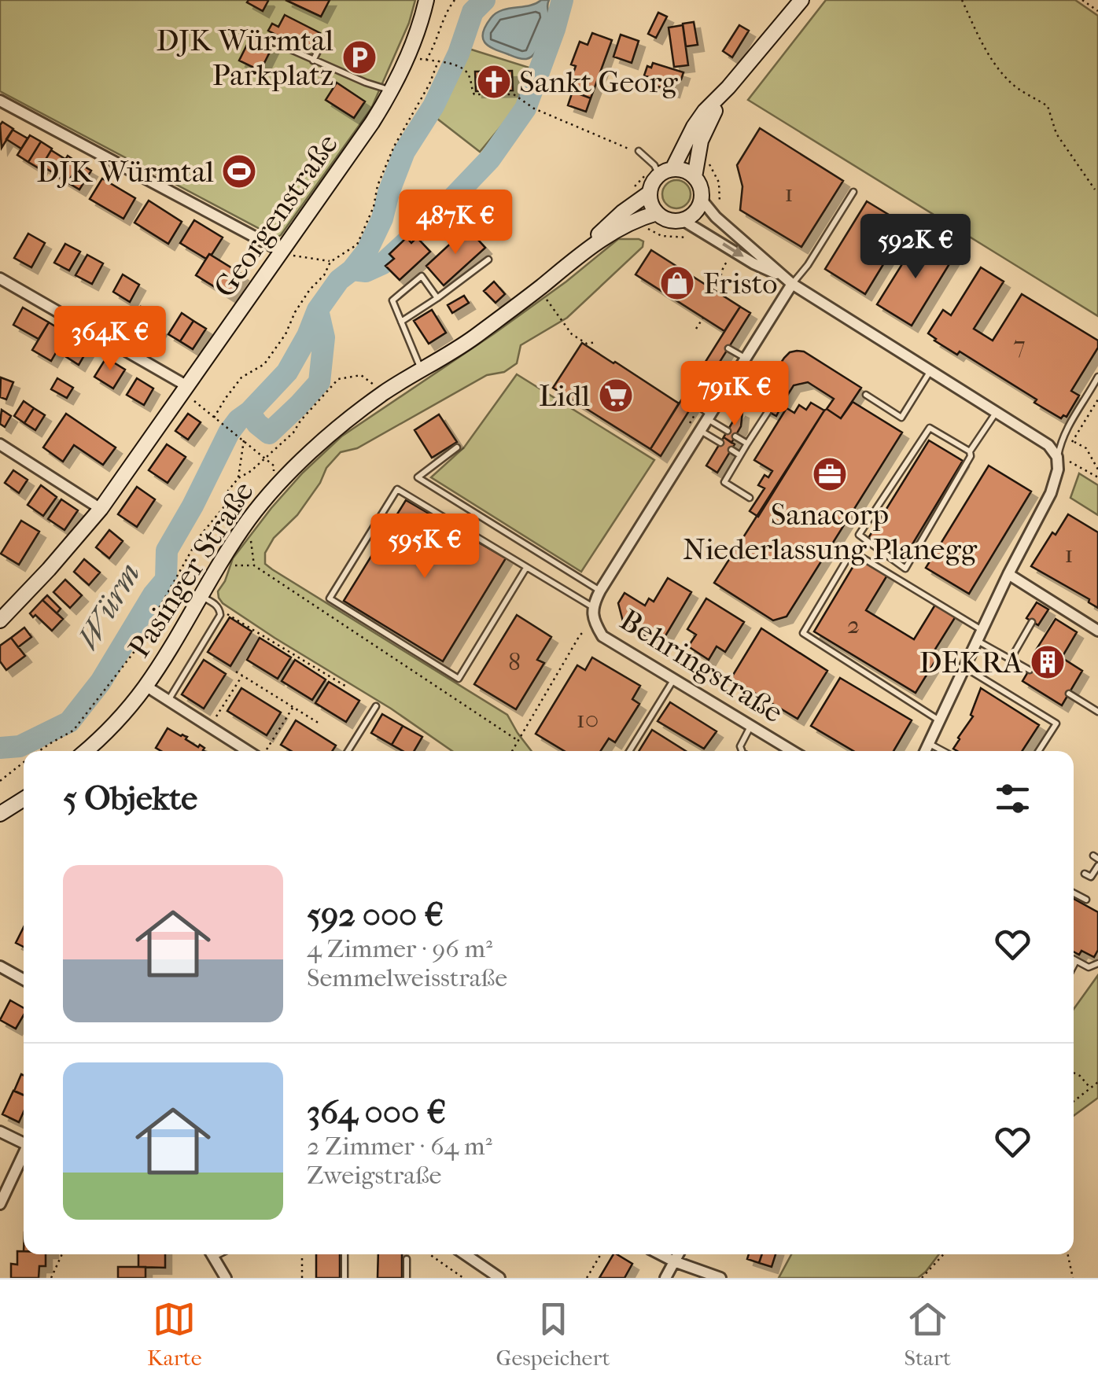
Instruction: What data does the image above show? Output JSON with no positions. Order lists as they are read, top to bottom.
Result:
{
  "streets": {
    "main road": ["Georgenstraße", "Pasinger Straße"],
    "street": ["Behringstraße"]
  },
  "water": ["Würm"],
  "places": {
    "parking": ["DJK Würmtal Parkplatz"],
    "church": ["Sankt Georg"],
    "sports": ["DJK Würmtal"],
    "shop": ["Fristo"],
    "supermarket": ["Lidl"],
    "office": ["Sanacorp Niederlassung Planegg"],
    "building": ["DEKRA"]
  },
  "house_numbers": [
    "1",
    "7",
    "1",
    "2",
    "8",
    "10"
  ],
  "page": {
    "price": [
      "487K €",
      "592K €",
      "364K €",
      "791K €",
      "595K €"
    ],
    "heading": "5 Objekte",
    "list": [
      {
        "name": "592 000 €",
        "note": "4 Zimmer · 96 m² · Semmelweisstraße"
      },
      {
        "name": "364 000 €",
        "note": "2 Zimmer · 64 m² · Zweigstraße"
      }
    ],
    "tabs": ["Karte", "Gespeichert", "Start"]
  }
}
